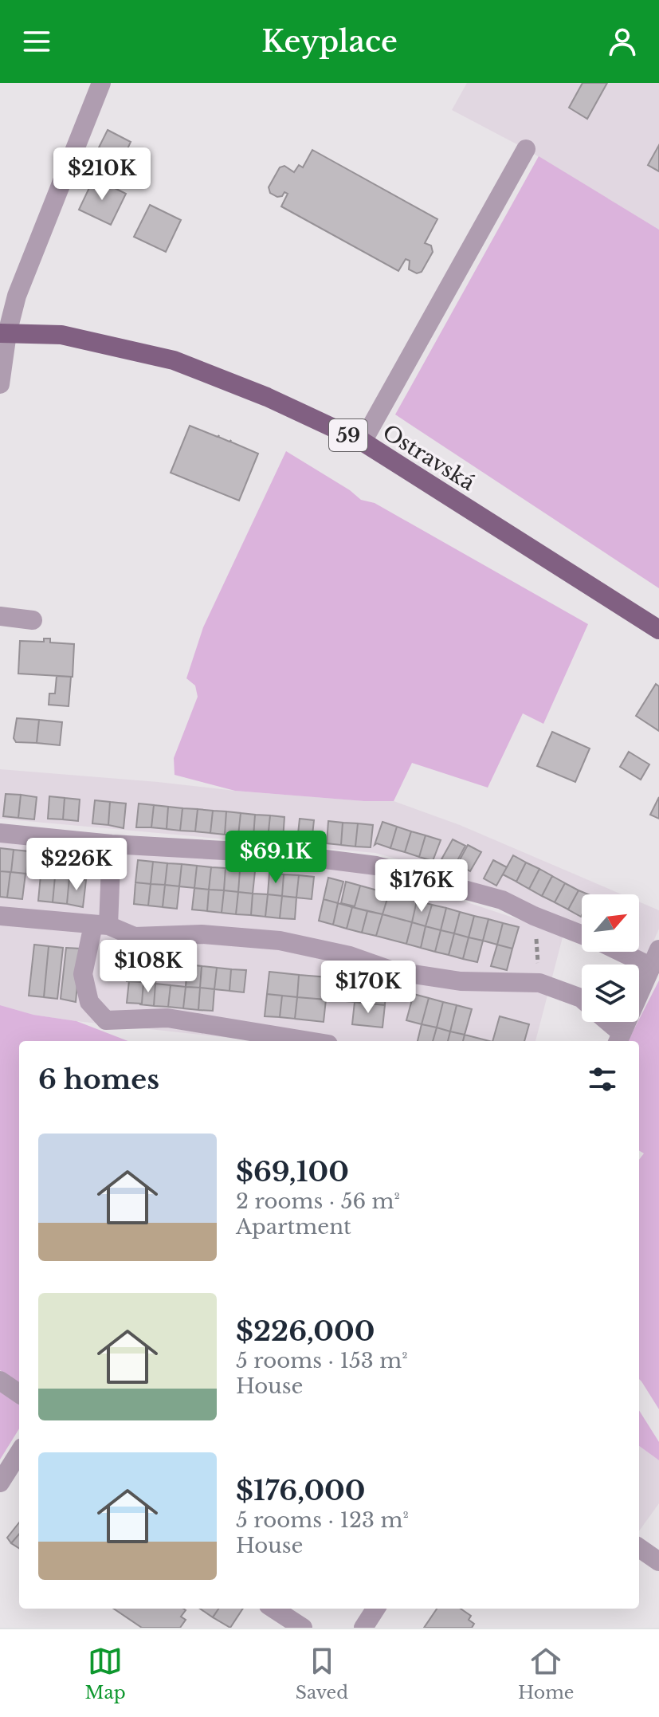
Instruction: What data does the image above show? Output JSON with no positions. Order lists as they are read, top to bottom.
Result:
{
  "streets": {
    "main road": ["59", "Ostravská"]
  },
  "north": "top right",
  "page": {
    "header": "Keyplace",
    "price": [
      "$210K",
      "$69.1K",
      "$226K",
      "$176K",
      "$108K",
      "$170K"
    ],
    "heading": "6 homes",
    "list": [
      {
        "name": "$69,100",
        "note": "2 rooms · 56 m² · Apartment"
      },
      {
        "name": "$226,000",
        "note": "5 rooms · 153 m² · House"
      },
      {
        "name": "$176,000",
        "note": "5 rooms · 123 m² · House"
      }
    ],
    "tabs": ["Map", "Saved", "Home"]
  }
}
